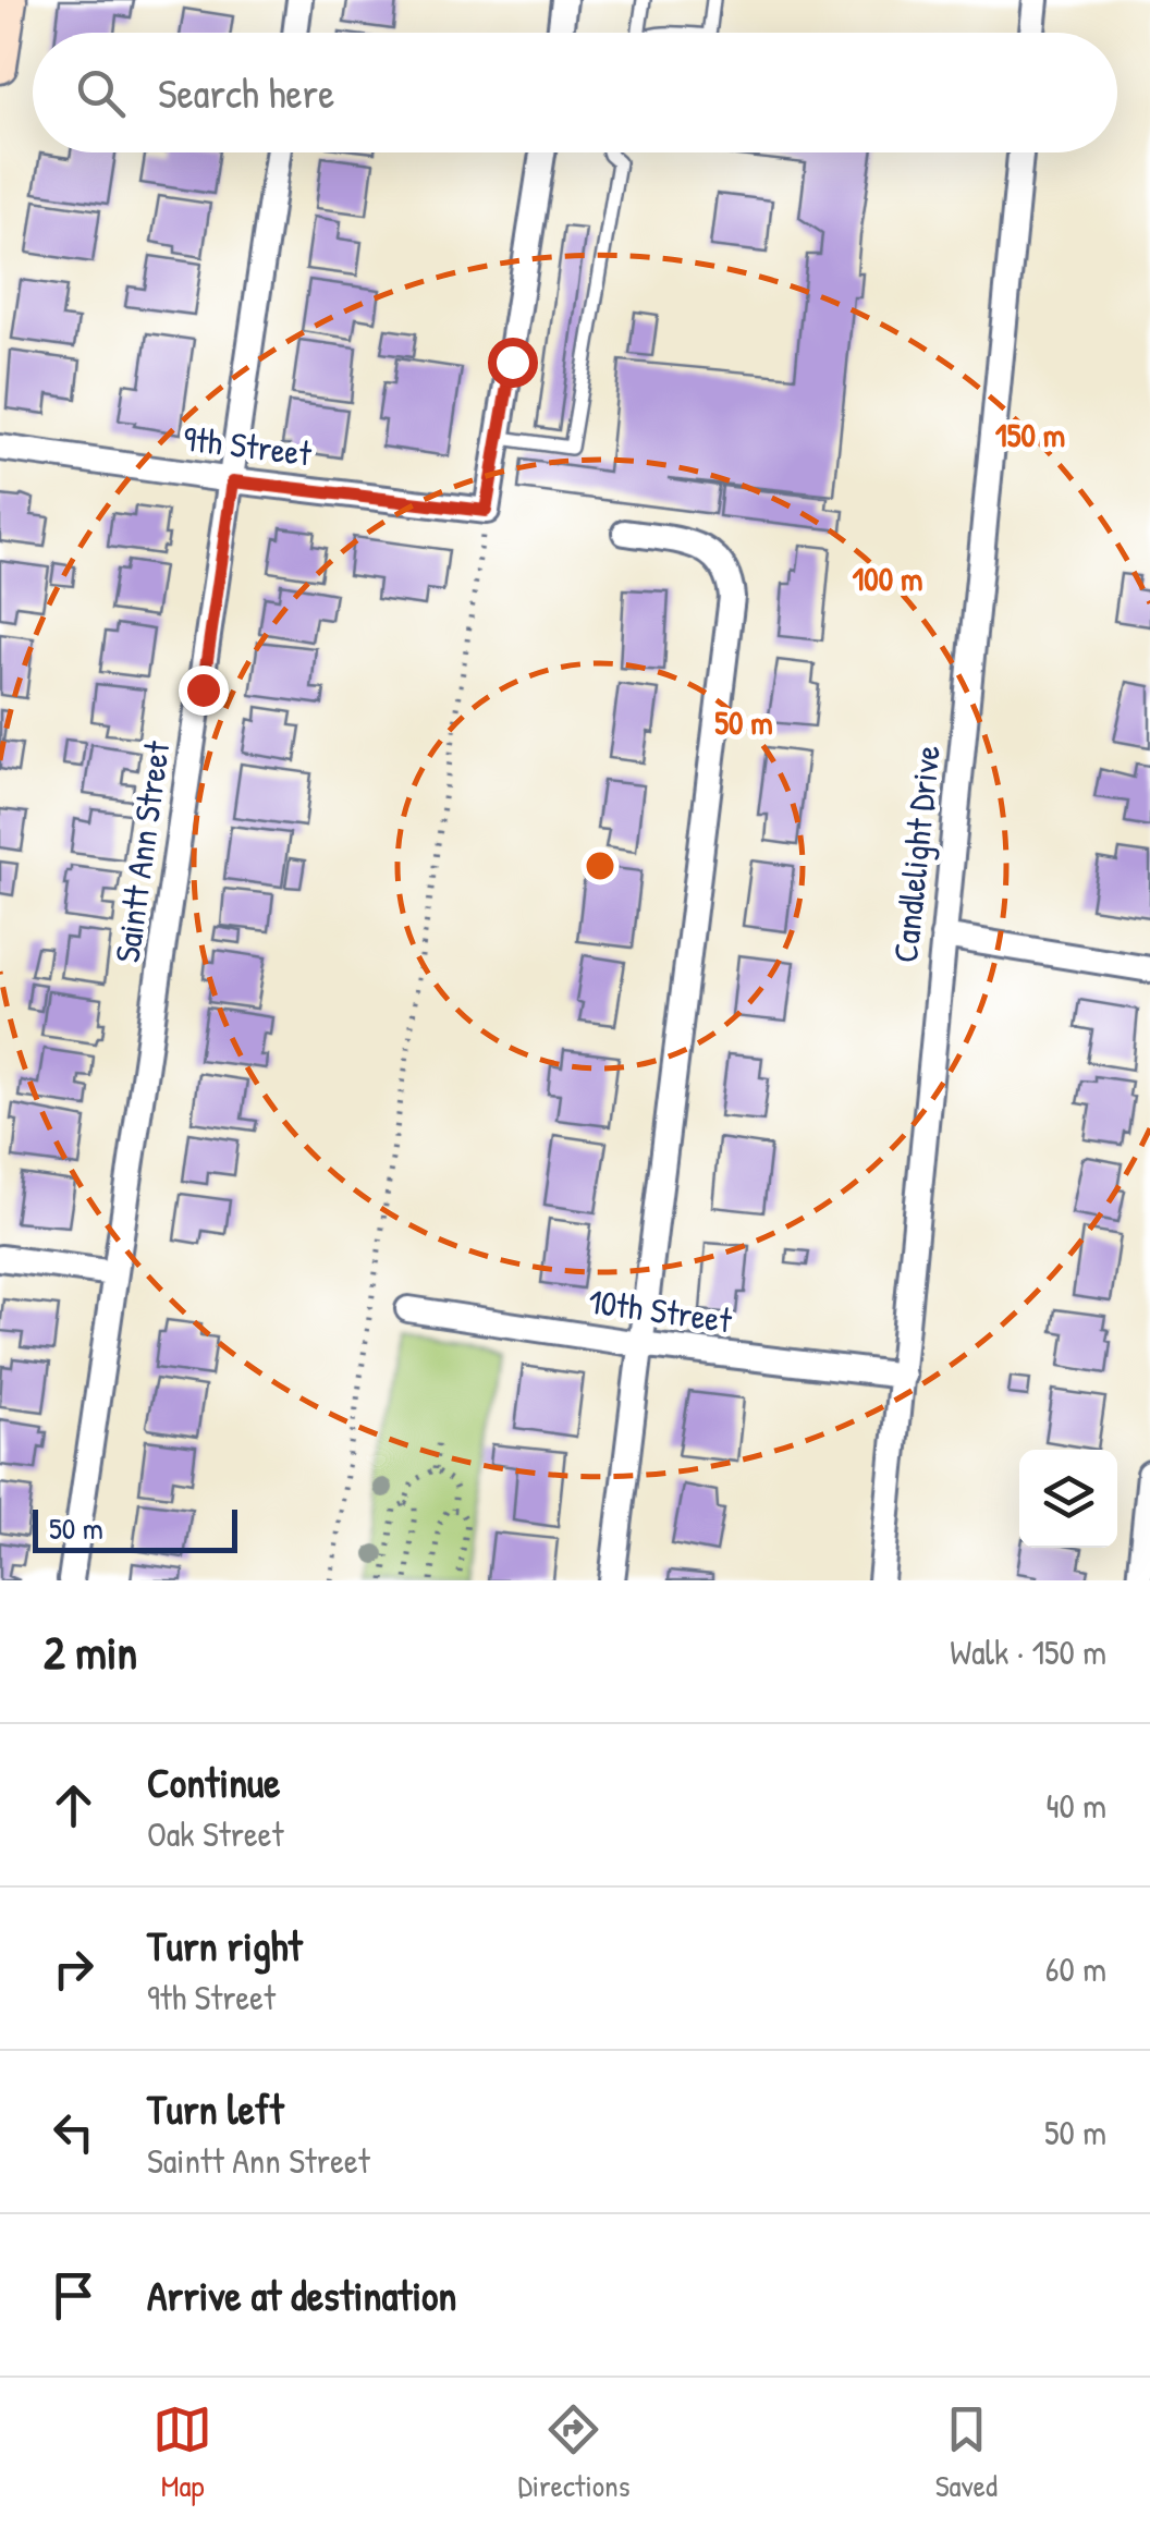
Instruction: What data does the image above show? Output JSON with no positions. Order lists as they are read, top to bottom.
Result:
{
  "streets": {
    "street": [
      "9th Street",
      "Saintt Ann Street",
      "Candlelight Drive",
      "10th Street"
    ]
  },
  "crossings": [
    ["9th Street", "Saintt Ann Street"],
    ["Candlelight Drive", "10th Street"]
  ],
  "scale_bar": "50 m",
  "page": {
    "search": "Search here",
    "scale": "50 m",
    "heading": ["2 min", "Walk · 150 m"],
    "list": [
      ["Continue", "Oak Street", "40 m"],
      ["Turn right", "9th Street", "60 m"],
      ["Turn left", "Saintt Ann Street", "50 m"],
      "Arrive at destination"
    ],
    "nav": ["Map", "Directions", "Saved"]
  },
  "rings": ["150 m", "100 m", "50 m"]
}
